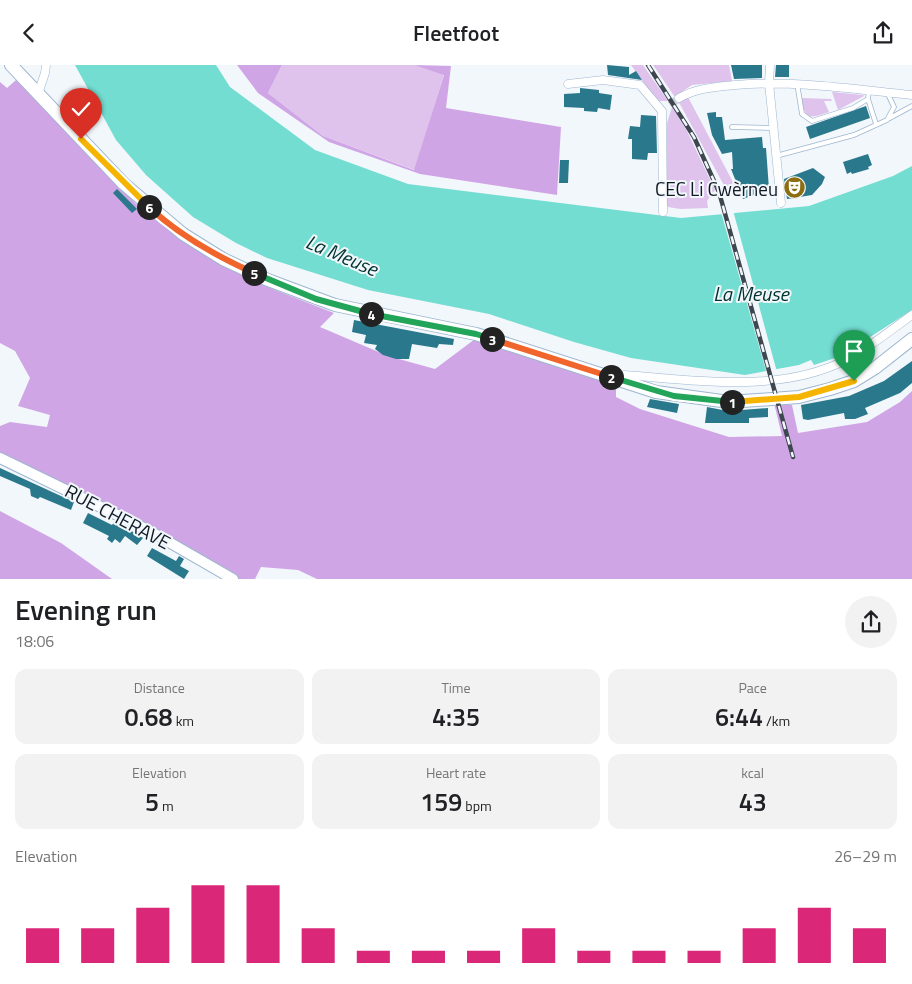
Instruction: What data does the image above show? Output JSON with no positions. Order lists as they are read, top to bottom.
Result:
{
  "streets": {
    "street": ["RUE CHERAVE"]
  },
  "water": ["La Meuse"],
  "places": {
    "theatre": ["CEC Li Cwèrneu"]
  },
  "page": {
    "header": "Fleetfoot",
    "pins": [
      "6",
      "5",
      "4",
      "3",
      "2",
      "1"
    ],
    "heading": ["Evening run", "18:06"],
    "stats": [
      ["Distance", "0.68 km"],
      ["Time", "4:35"],
      ["Pace", "6:44 /km"],
      ["Elevation", "5 m"],
      ["Heart rate", "159 bpm"],
      ["kcal", "43"]
    ],
    "chart": ["Elevation", "26–29 m"]
  }
}
